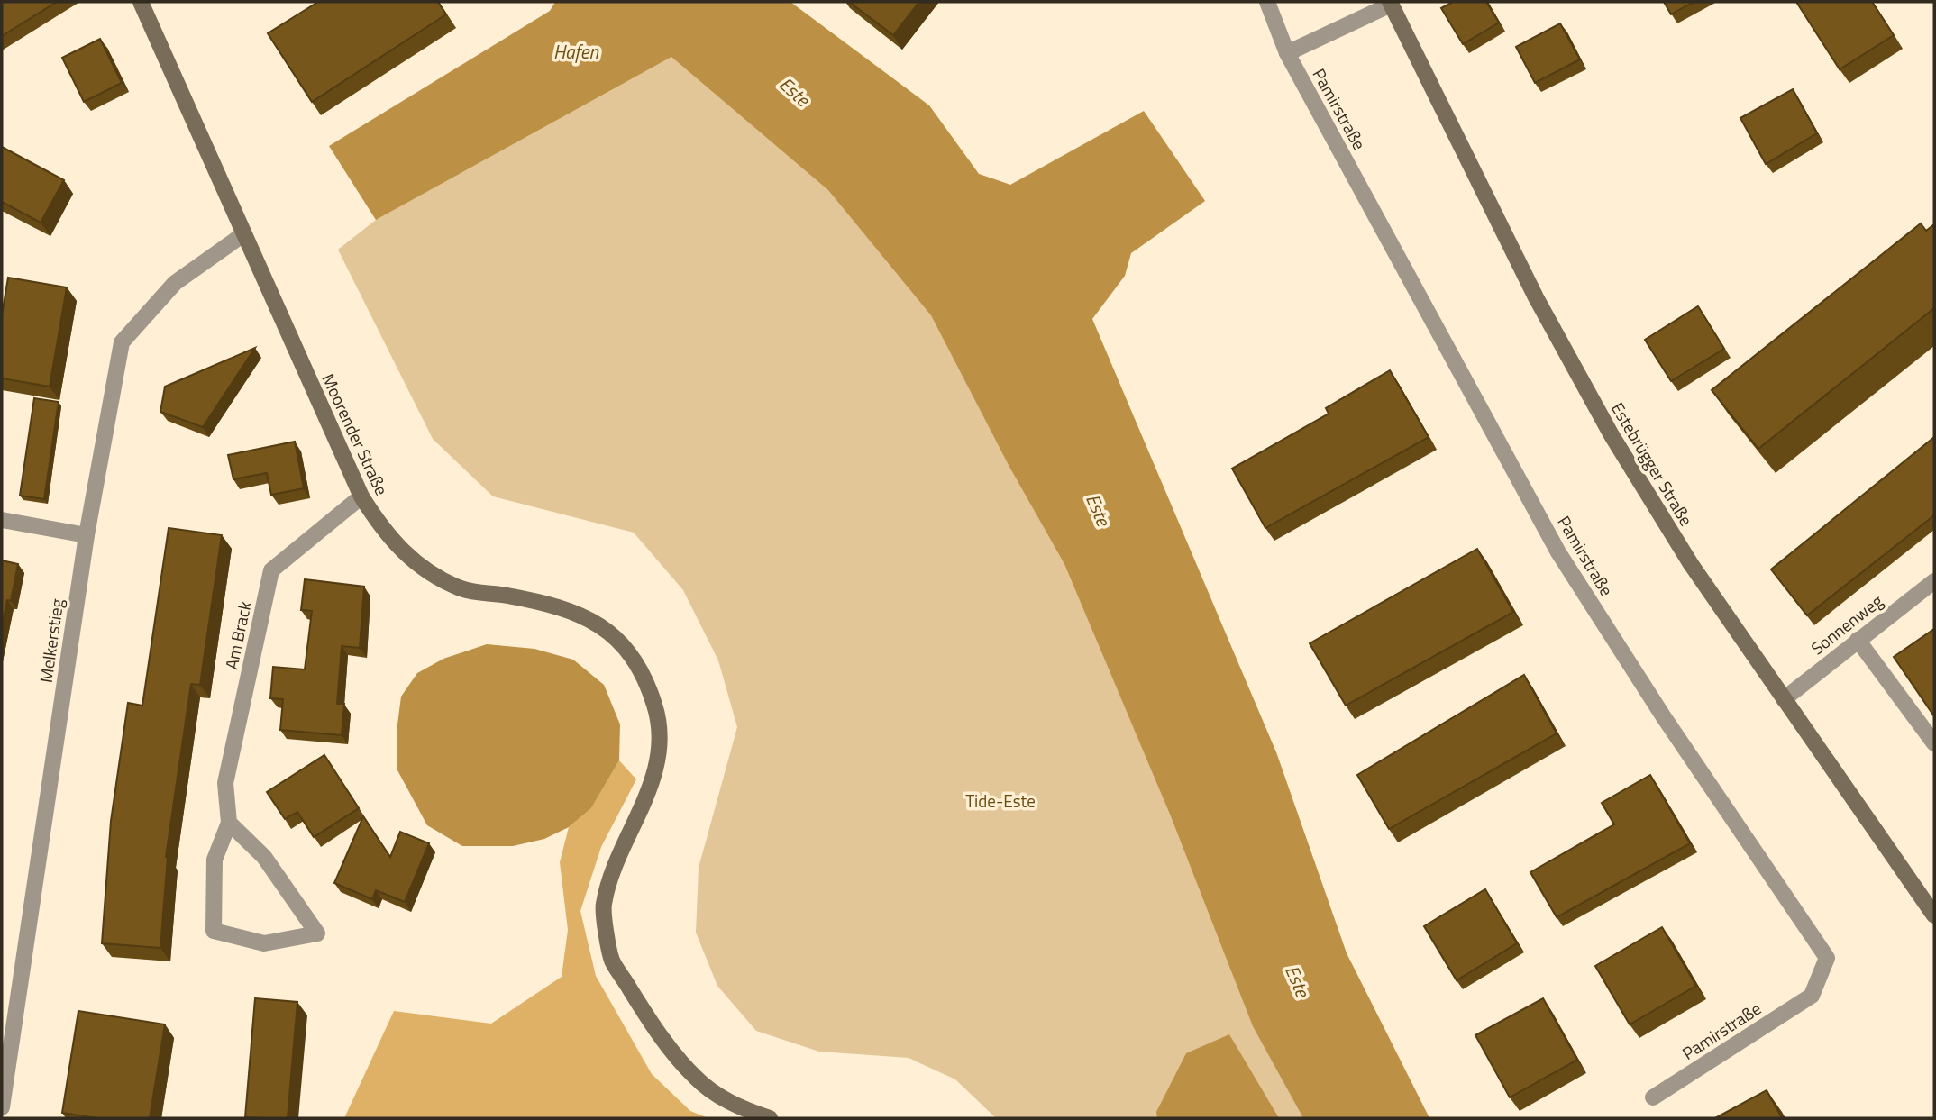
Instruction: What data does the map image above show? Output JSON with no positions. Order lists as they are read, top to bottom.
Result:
{
  "streets": {
    "street": [
      "Pamirstraße",
      "Moorender Straße",
      "Estebrügger Straße",
      "Sonnenweg",
      "Am Brack",
      "Melkerstieg"
    ]
  },
  "crossings": [
    ["Moorender Straße", "Am Brack"],
    ["Moorender Straße", "Melkerstieg"],
    ["Estebrügger Straße", "Sonnenweg"]
  ],
  "water": ["Hafen", "Este"],
  "parks": ["Tide-Este"]
}
